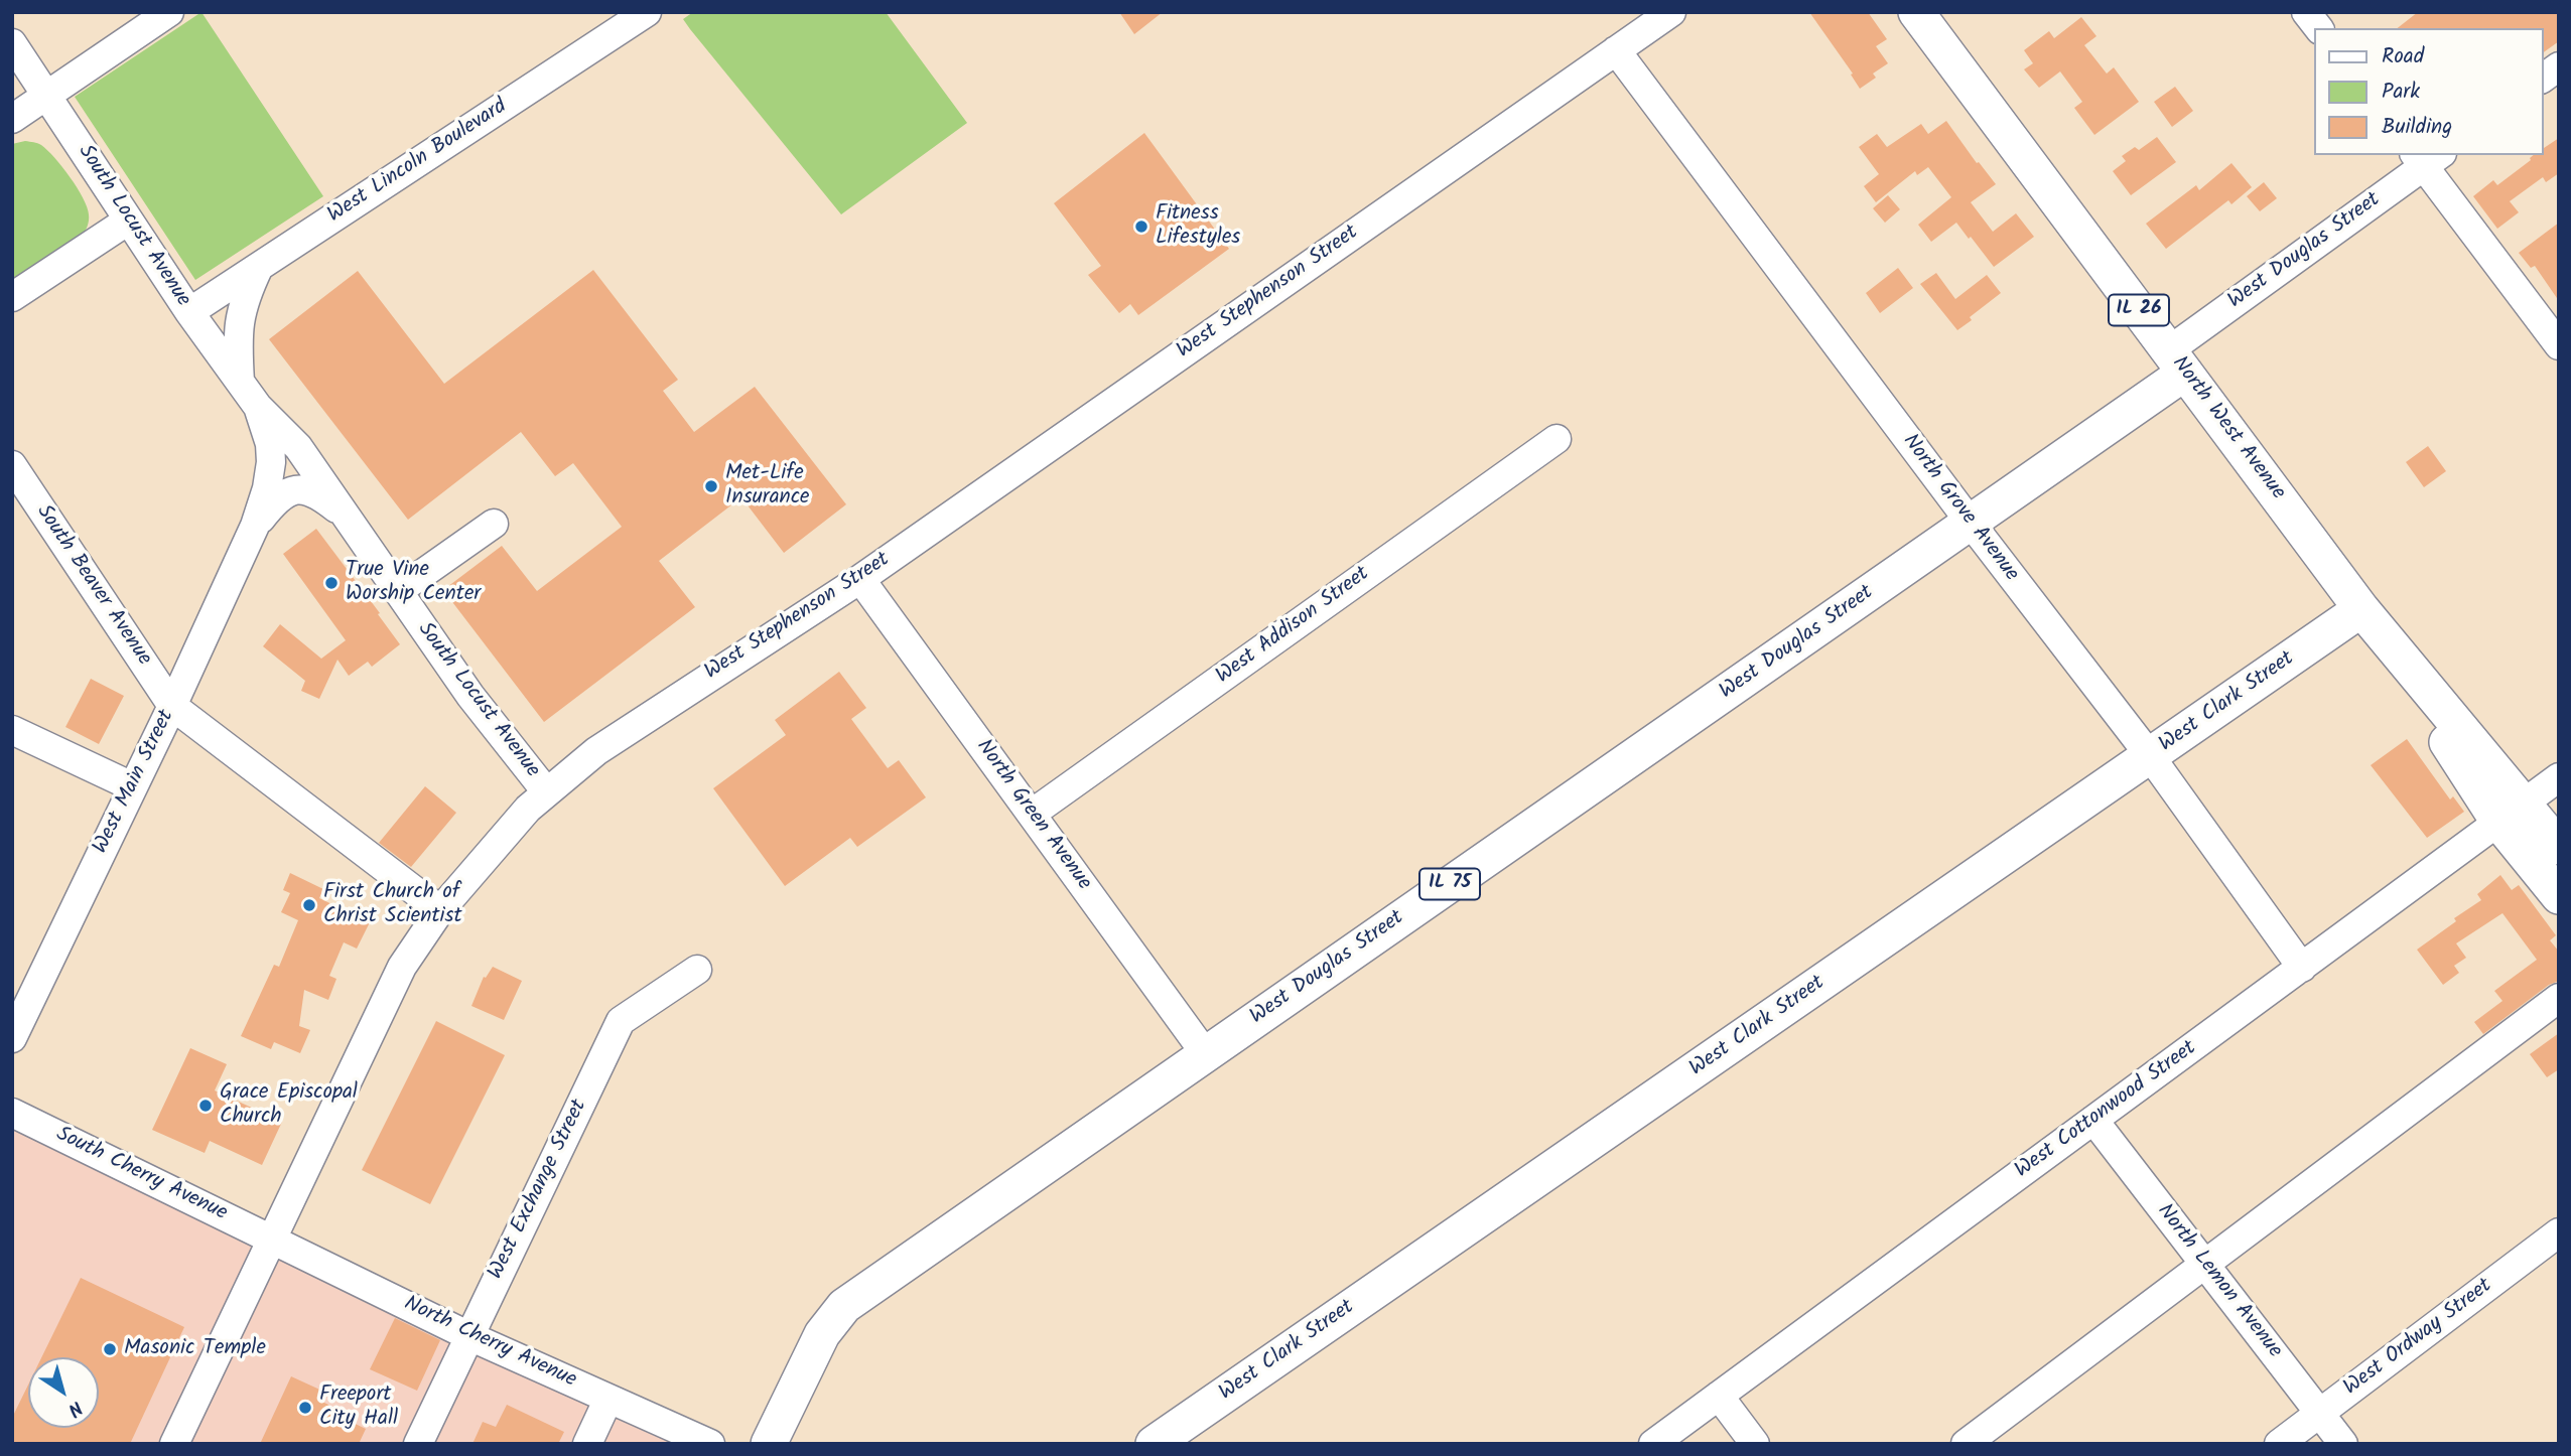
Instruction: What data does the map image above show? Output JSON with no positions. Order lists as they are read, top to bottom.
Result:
{
  "streets": {
    "main road": [
      "West Douglas Street",
      "IL 26",
      "North West Avenue",
      "West Clark Street",
      "IL 75"
    ],
    "street": [
      "West Lincoln Boulevard",
      "South Locust Avenue",
      "West Stephenson Street",
      "North Grove Avenue",
      "South Beaver Avenue",
      "West Addison Street",
      "West Main Street",
      "North Green Avenue",
      "West Cottonwood Street",
      "South Cherry Avenue",
      "West Exchange Street",
      "North Lemon Avenue",
      "West Ordway Street",
      "North Cherry Avenue"
    ]
  },
  "crossings": [
    ["West Lincoln Boulevard", "South Locust Avenue"],
    ["South Locust Avenue", "West Stephenson Street"],
    ["South Locust Avenue", "West Main Street"],
    ["West Douglas Street", "North West Avenue"],
    ["West Douglas Street", "North Grove Avenue"],
    ["West Douglas Street", "North Green Avenue"],
    ["West Stephenson Street", "North Grove Avenue"],
    ["West Stephenson Street", "South Beaver Avenue"],
    ["West Stephenson Street", "North Green Avenue"],
    ["West Stephenson Street", "South Cherry Avenue"],
    ["West Stephenson Street", "North Cherry Avenue"],
    ["North West Avenue", "West Clark Street"],
    ["North West Avenue", "West Cottonwood Street"],
    ["North Grove Avenue", "West Clark Street"],
    ["North Grove Avenue", "West Cottonwood Street"],
    ["South Beaver Avenue", "West Main Street"],
    ["West Addison Street", "North Green Avenue"],
    ["West Cottonwood Street", "North Lemon Avenue"],
    ["South Cherry Avenue", "North Cherry Avenue"],
    ["West Exchange Street", "North Cherry Avenue"],
    ["North Lemon Avenue", "West Ordway Street"]
  ],
  "places": [
    "Fitness Lifestyles",
    "Met-Life Insurance",
    "True Vine Worship Center",
    "First Church of Christ Scientist",
    "Grace Episcopal Church",
    "Masonic Temple",
    "Freeport City Hall"
  ],
  "legend": ["Road", "Park", "Building"],
  "north": "bottom right"
}
